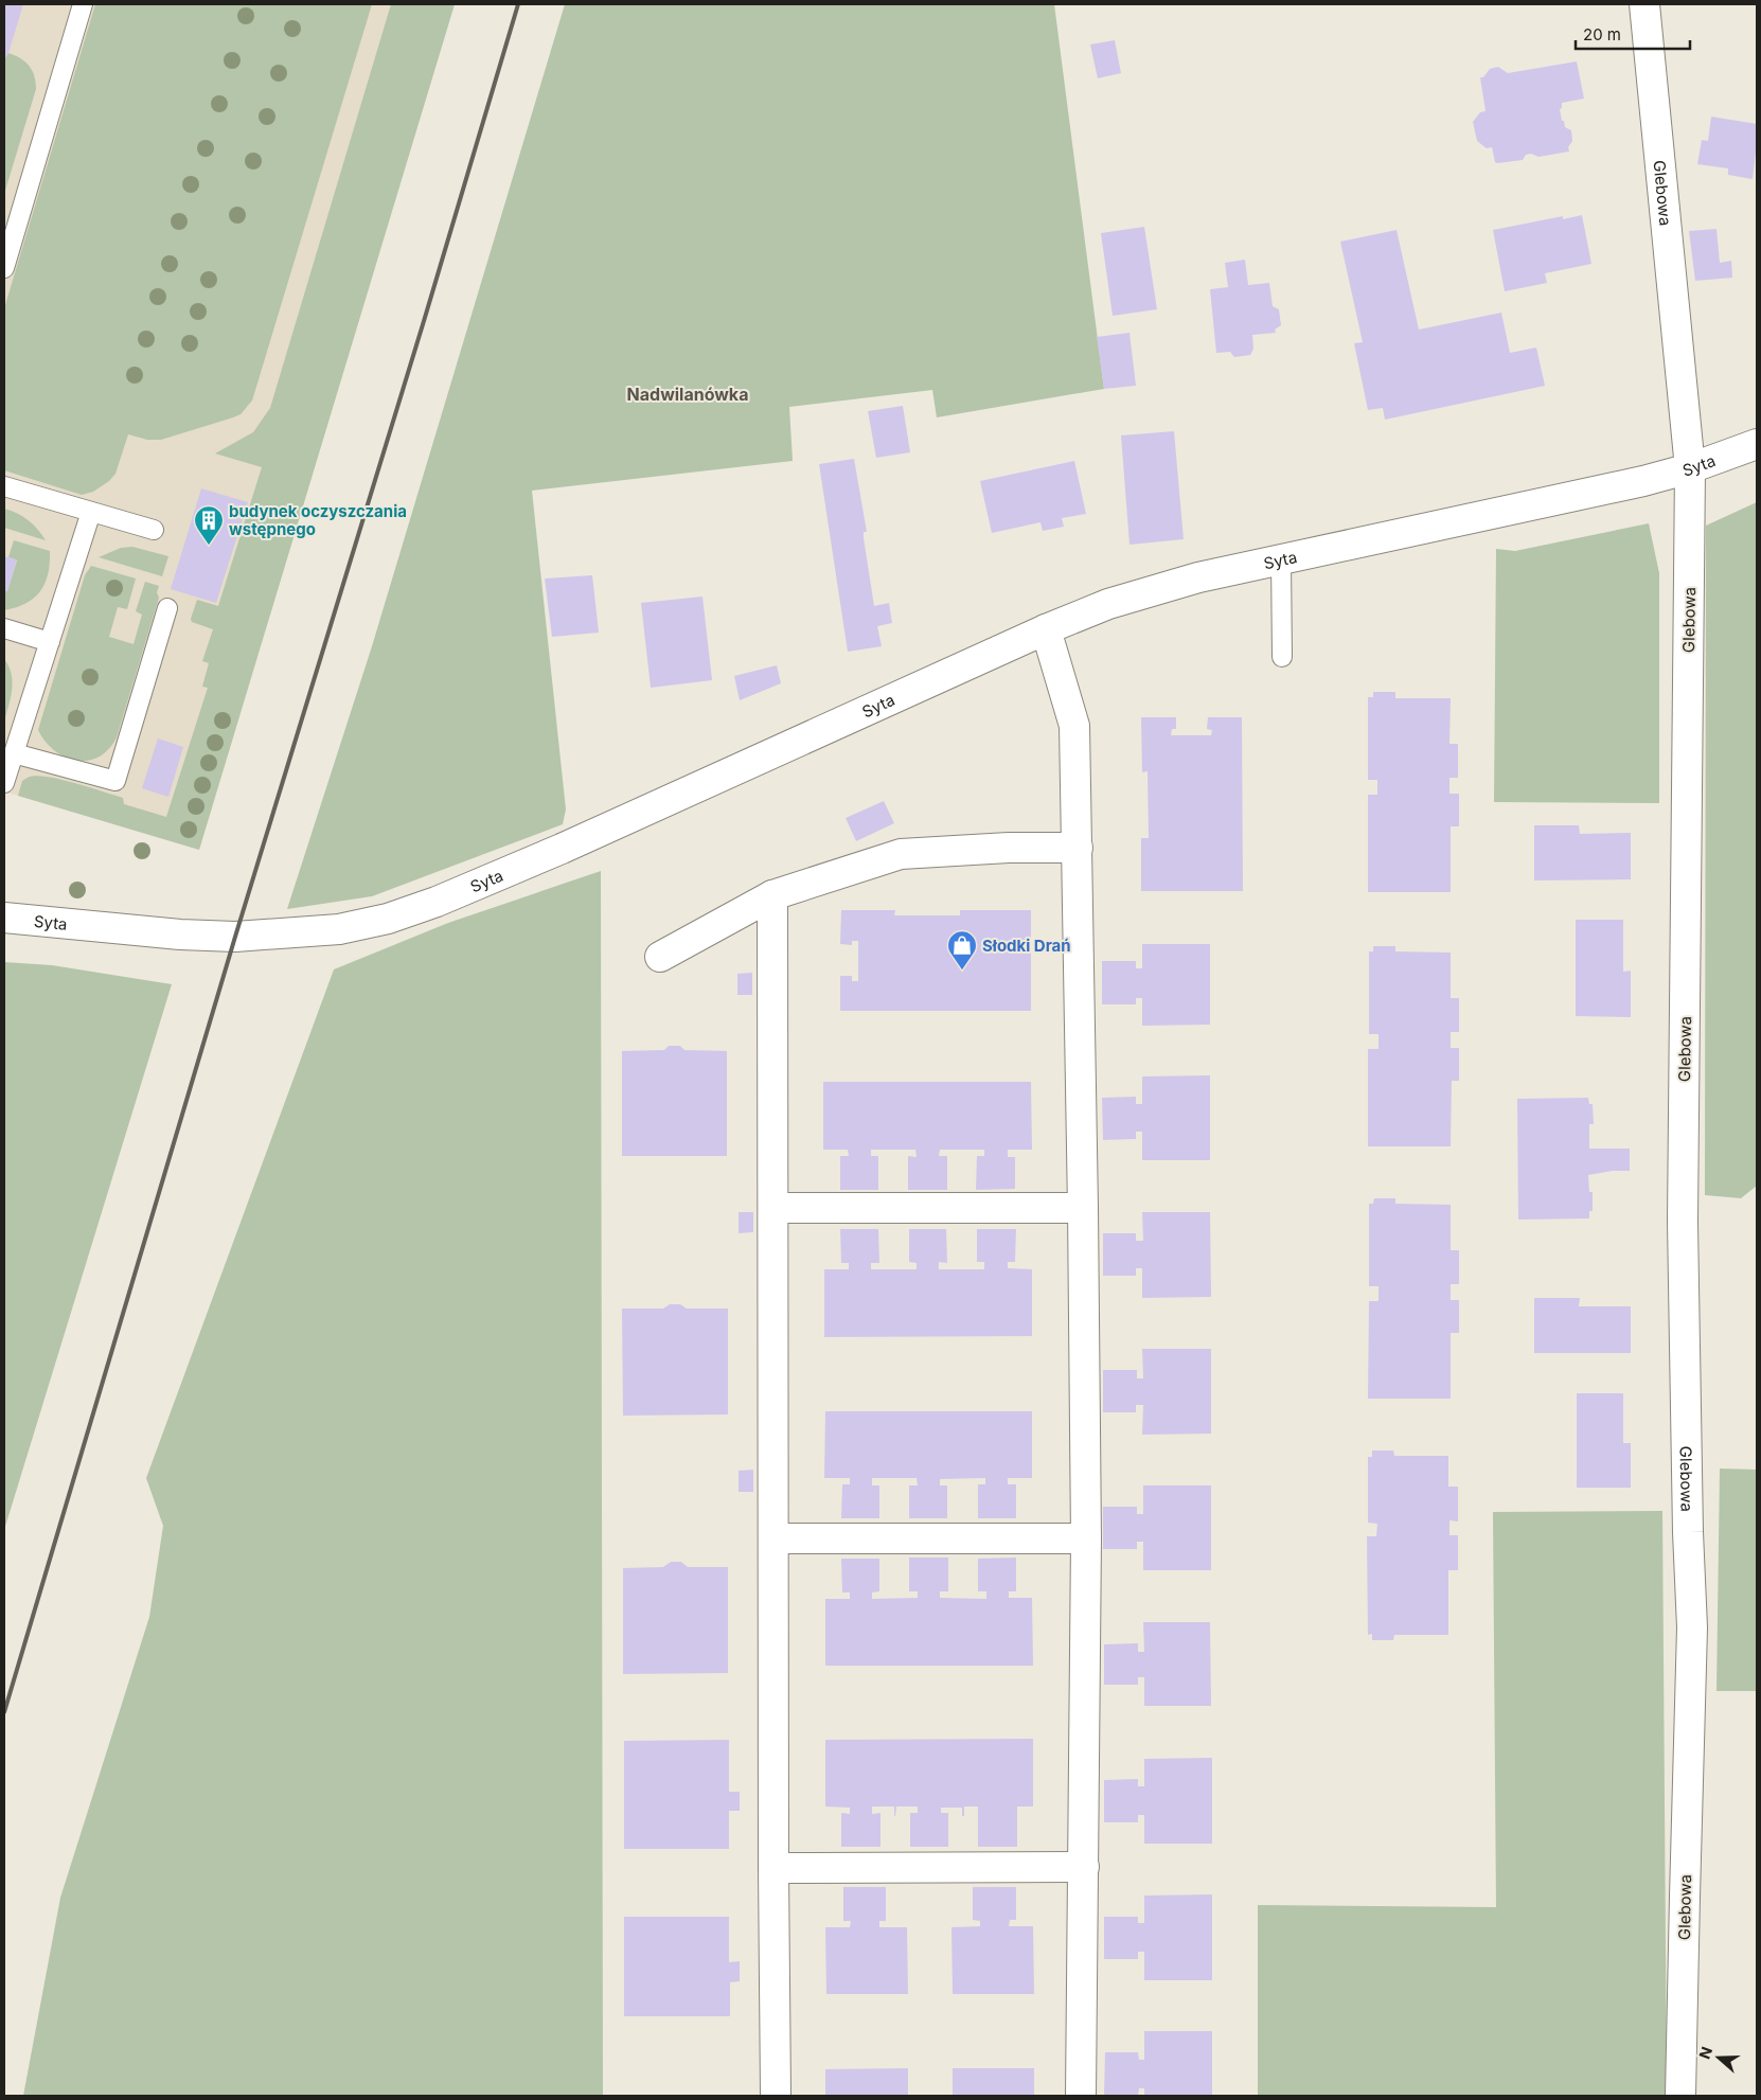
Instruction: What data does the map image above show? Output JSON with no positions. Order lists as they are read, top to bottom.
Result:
{
  "streets": {
    "street": ["Glebowa", "Syta"]
  },
  "crossings": [
    ["Glebowa", "Syta"]
  ],
  "districts": ["Nadwilanówka"],
  "places": {
    "building": ["budynek oczyszczania wstępnego"],
    "shop": ["Słodki Drań"]
  },
  "scale_bar": "20 m",
  "north": "left"
}
